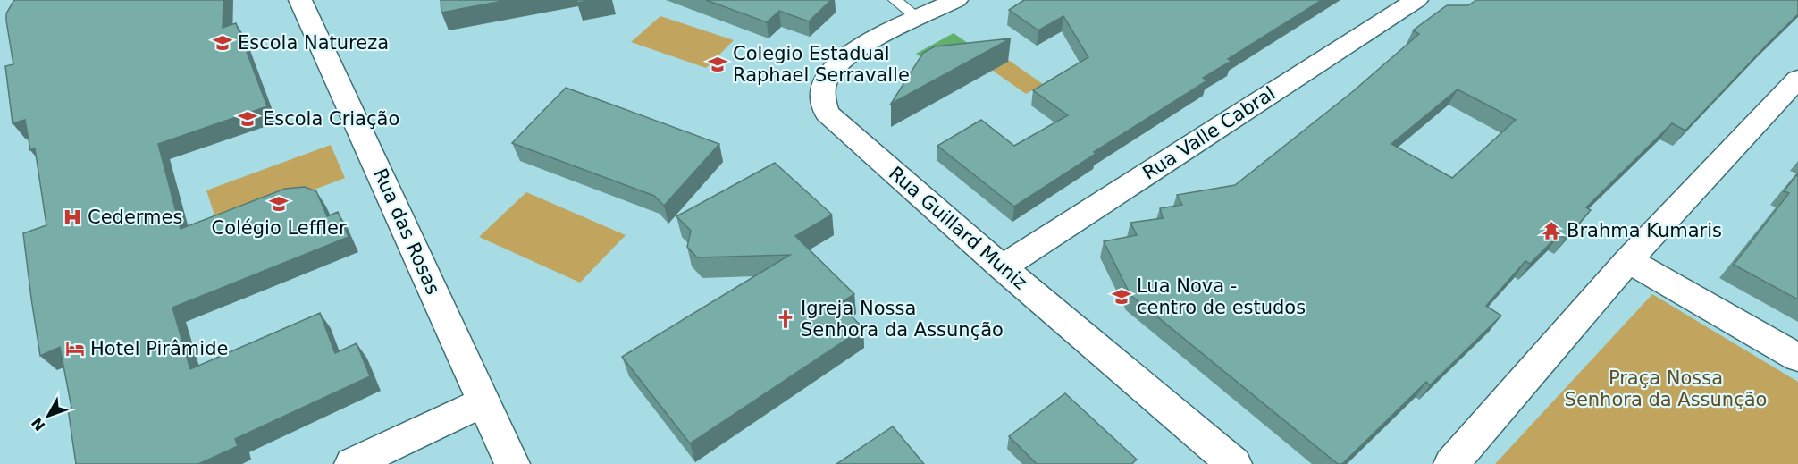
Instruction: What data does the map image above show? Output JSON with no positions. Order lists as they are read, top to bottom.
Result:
{
  "streets": {
    "street": ["Rua Valle Cabral", "Rua Guillard Muniz", "Rua das Rosas"]
  },
  "crossings": [
    ["Rua Valle Cabral", "Rua Guillard Muniz"]
  ],
  "parks": ["Praça Nossa Senhora da Assunção"],
  "places": {
    "school or university": [
      "Escola Natureza",
      "Colegio Estadual Raphael Serravalle",
      "Escola Criação",
      "Colégio Leffler",
      "Lua Nova - centro de estudos"
    ],
    "hospital": ["Cedermes"],
    "temple": ["Brahma Kumaris"],
    "church": ["Igreja Nossa Senhora da Assunção"],
    "hotel": ["Hotel Pirâmide"]
  },
  "north": "bottom left"
}
